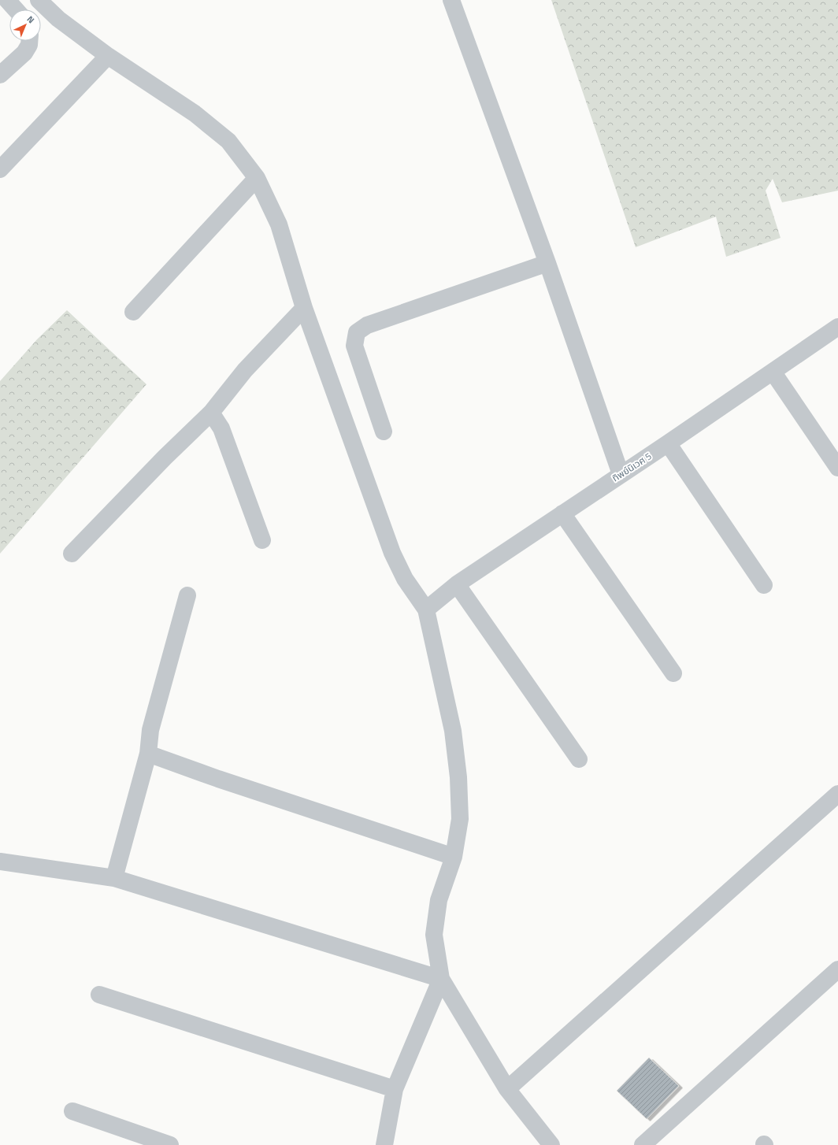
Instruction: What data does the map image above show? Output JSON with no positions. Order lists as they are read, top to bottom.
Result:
{
  "streets": {
    "street": ["ทิพย์นิเวศ 5"]
  },
  "north": "top right"
}
